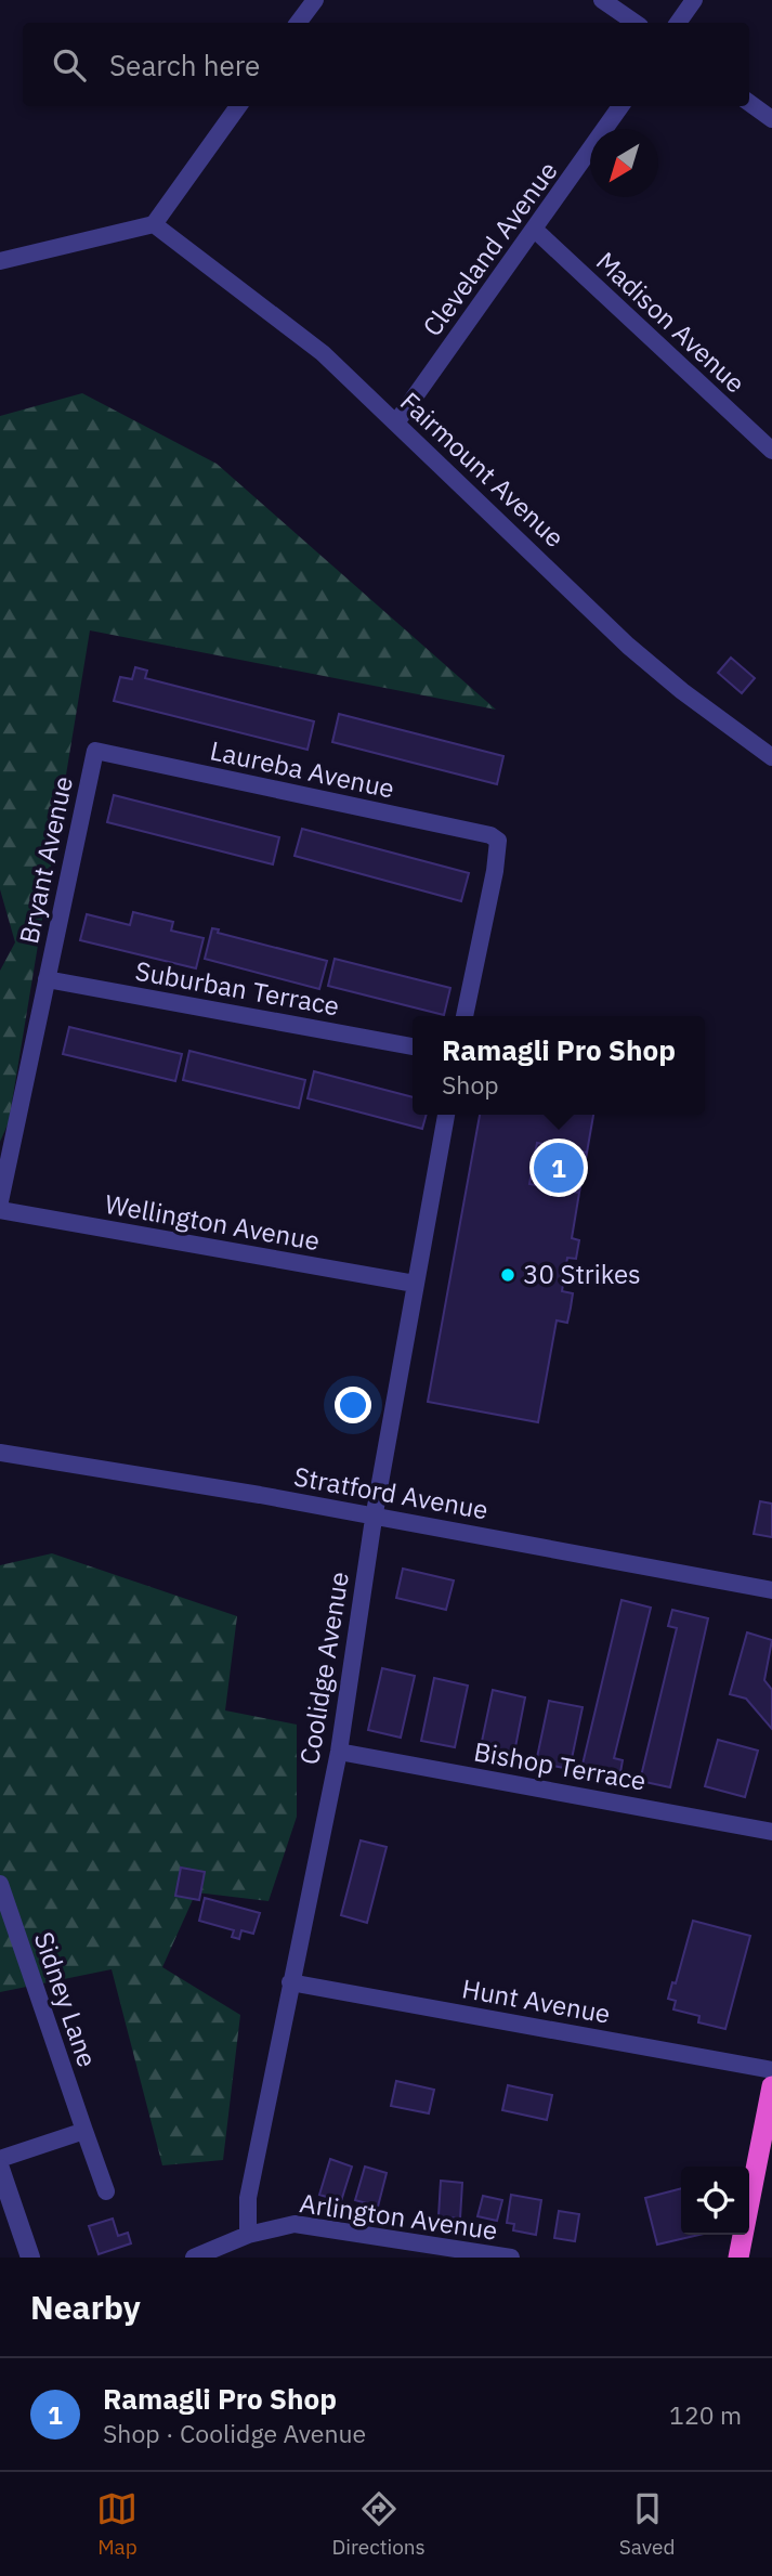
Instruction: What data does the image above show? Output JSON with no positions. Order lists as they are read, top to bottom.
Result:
{
  "streets": {
    "street": [
      "Cleveland Avenue",
      "Madison Avenue",
      "Fairmount Avenue",
      "Laureba Avenue",
      "Bryant Avenue",
      "Suburban Terrace",
      "Wellington Avenue",
      "Stratford Avenue",
      "Coolidge Avenue",
      "Bishop Terrace",
      "Sidney Lane",
      "Hunt Avenue",
      "Arlington Avenue"
    ]
  },
  "crossings": [
    ["Cleveland Avenue", "Madison Avenue"],
    ["Cleveland Avenue", "Fairmount Avenue"],
    ["Laureba Avenue", "Bryant Avenue"],
    ["Bryant Avenue", "Suburban Terrace"],
    ["Wellington Avenue", "Coolidge Avenue"],
    ["Stratford Avenue", "Coolidge Avenue"],
    ["Coolidge Avenue", "Bishop Terrace"],
    ["Coolidge Avenue", "Hunt Avenue"],
    ["Coolidge Avenue", "Arlington Avenue"]
  ],
  "places": ["30 Strikes"],
  "north": "bottom left",
  "page": {
    "search": "Search here",
    "popup": ["Ramagli Pro Shop", "Shop"],
    "pins": "1",
    "heading": "Nearby",
    "list": [
      {
        "mark": "1",
        "name": "Ramagli Pro Shop",
        "note": "Shop · Coolidge Avenue",
        "value": "120 m"
      }
    ],
    "nav": ["Map", "Directions", "Saved"]
  }
}
